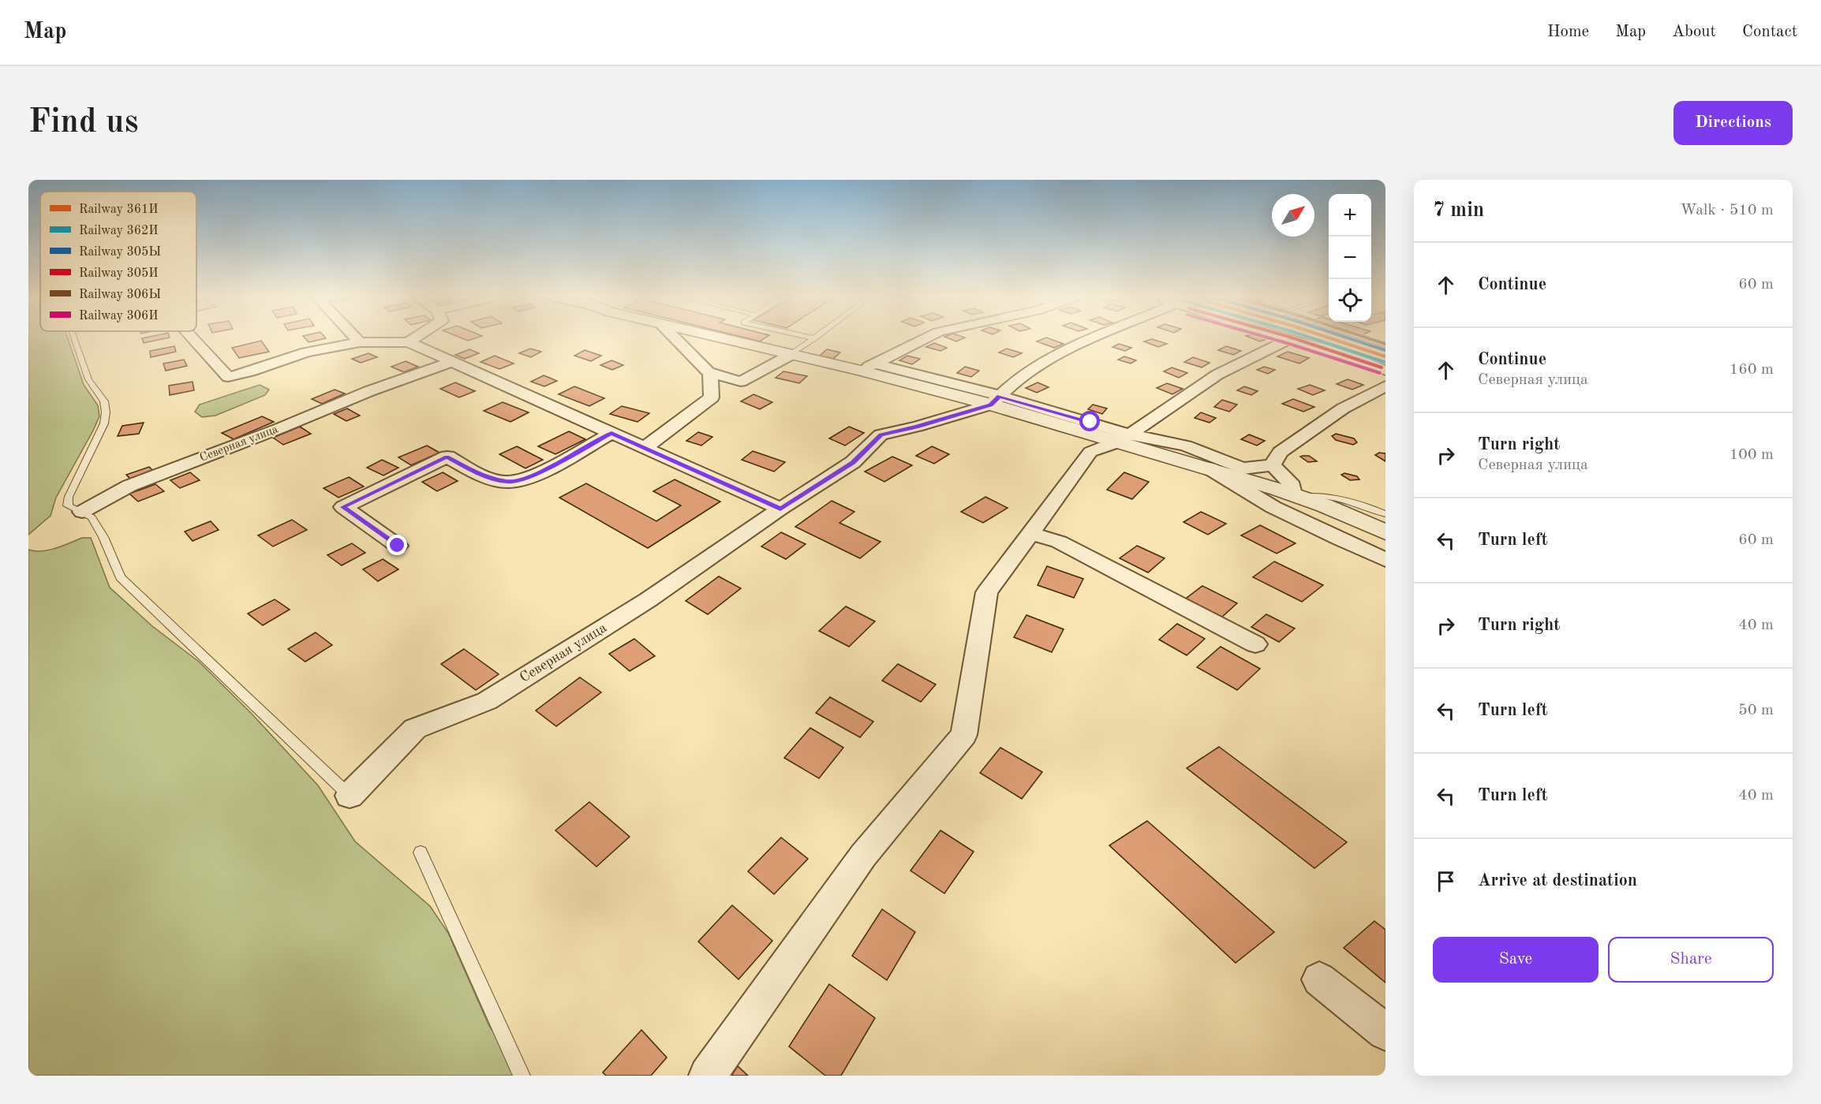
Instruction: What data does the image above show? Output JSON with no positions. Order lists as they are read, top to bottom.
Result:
{
  "streets": {
    "street": ["Северная улица"]
  },
  "lines": [
    "rail line 361И",
    "rail line 362И",
    "rail line 305Ы",
    "rail line 305И",
    "rail line 306Ы",
    "rail line 306И"
  ],
  "legend": [
    "Railway 361И",
    "Railway 362И",
    "Railway 305Ы",
    "Railway 305И",
    "Railway 306Ы",
    "Railway 306И"
  ],
  "north": "top right",
  "page": {
    "header": "Map",
    "nav": [
      "Home",
      "Map",
      "About",
      "Contact"
    ],
    "buttons": [
      "Directions",
      ["Save", "Share"]
    ],
    "title": "Find us",
    "heading": ["7 min", "Walk · 510 m"],
    "map_buttons": ["+", "−"],
    "list": [
      ["Continue", "60 m"],
      ["Continue", "Северная улица", "160 m"],
      ["Turn right", "Северная улица", "100 m"],
      ["Turn left", "60 m"],
      ["Turn right", "40 m"],
      ["Turn left", "50 m"],
      ["Turn left", "40 m"],
      "Arrive at destination"
    ]
  }
}
